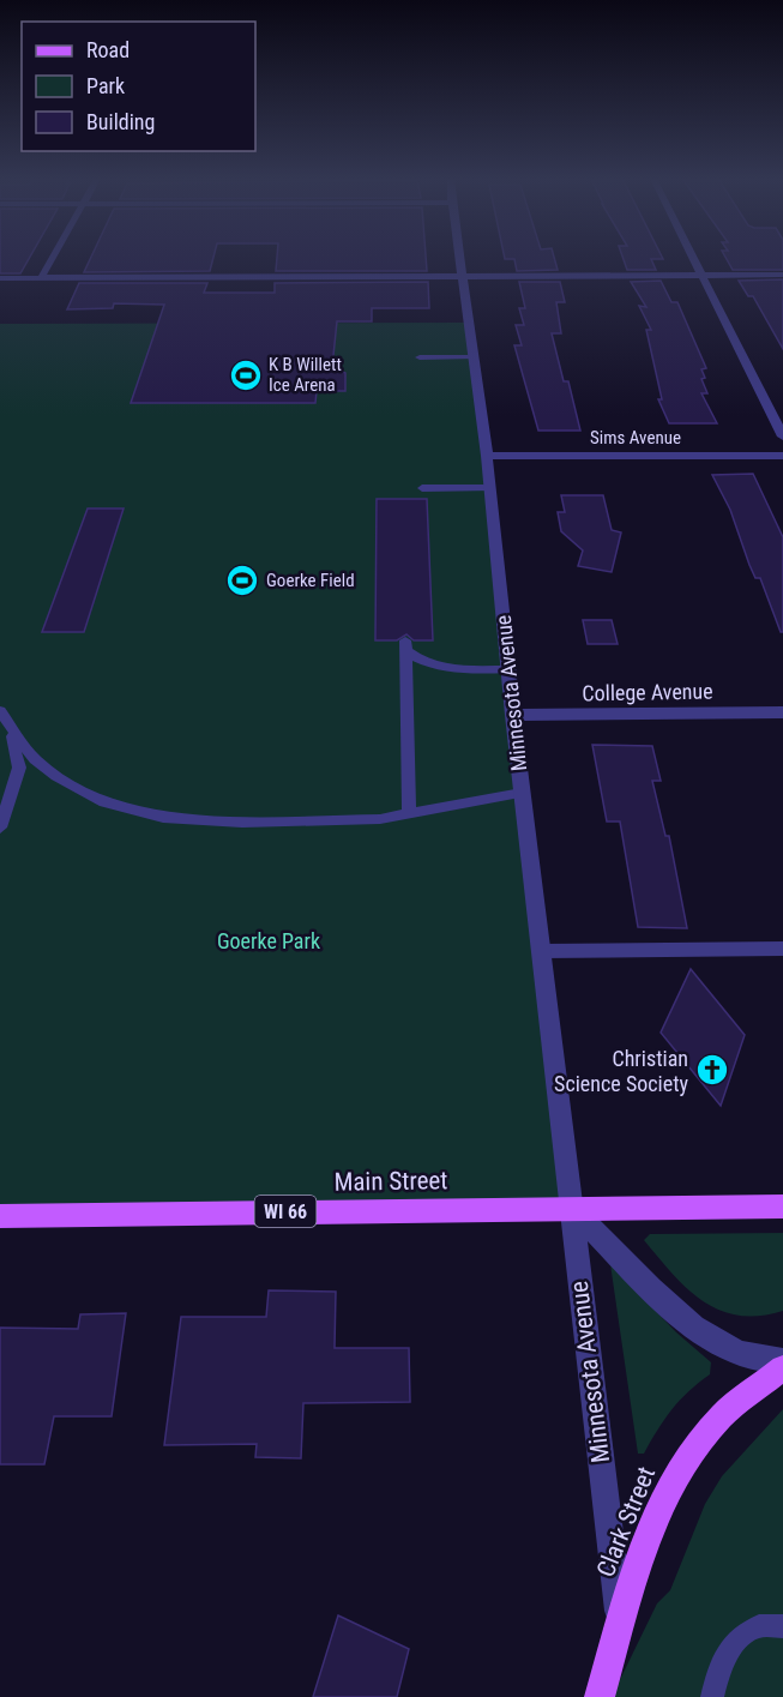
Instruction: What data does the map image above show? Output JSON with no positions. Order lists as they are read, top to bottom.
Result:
{
  "streets": {
    "main road": ["Main Street", "WI 66", "Clark Street"],
    "street": ["Sims Avenue", "College Avenue", "Minnesota Avenue"]
  },
  "crossings": [
    ["Sims Avenue", "Minnesota Avenue"],
    ["College Avenue", "Minnesota Avenue"],
    ["Minnesota Avenue", "Main Street"],
    ["Minnesota Avenue", "Clark Street"]
  ],
  "parks": ["Goerke Park"],
  "places": {
    "sports": ["K B Willett Ice Arena", "Goerke Field"],
    "church": ["Christian Science Society"]
  },
  "legend": ["Road", "Park", "Building"]
}
